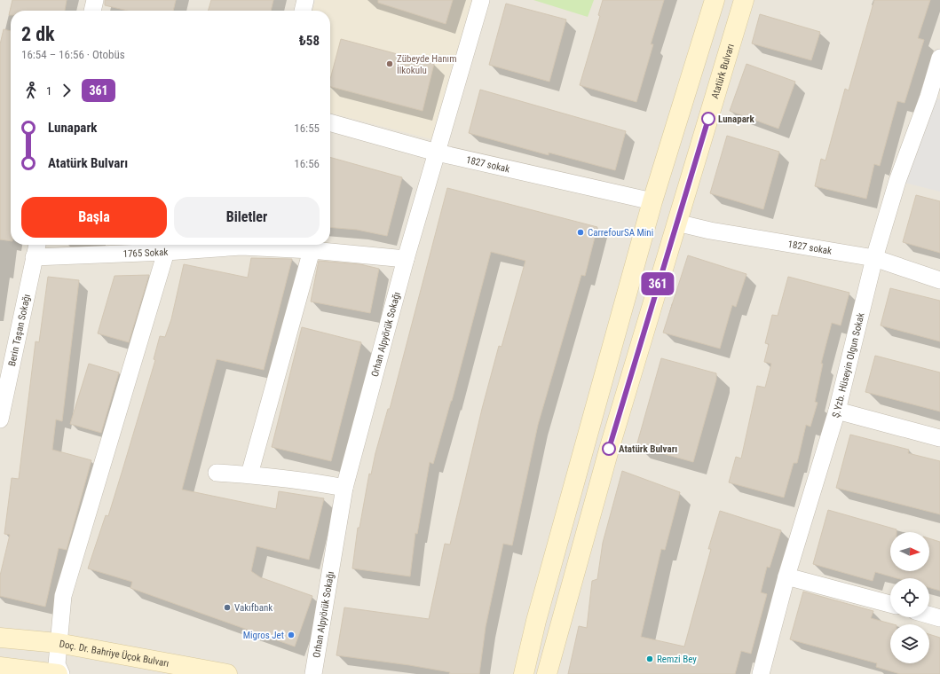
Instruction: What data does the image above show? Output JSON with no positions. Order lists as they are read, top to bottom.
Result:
{
  "streets": {
    "main road": ["Atatürk Bulvarı", "Doç. Dr. Bahriye Üçok Bulvarı"],
    "street": [
      "1827 sokak",
      "1765 Sokak",
      "Berin Taşan Sokağı",
      "Orhan Alpyörük Sokağı",
      "Ş.Yzb. Hüseyin Olgun Sokak"
    ]
  },
  "crossings": [
    ["Atatürk Bulvarı", "1827 sokak"],
    ["1827 sokak", "Orhan Alpyörük Sokağı"],
    ["1827 sokak", "Ş.Yzb. Hüseyin Olgun Sokak"],
    ["1765 Sokak", "Berin Taşan Sokağı"],
    ["1765 Sokak", "Orhan Alpyörük Sokağı"]
  ],
  "places": [
    "Zübeyde Hanım İlkokulu",
    "Lunapark",
    "CarrefourSA Mini",
    "Atatürk Bulvarı",
    "Vakıfbank",
    "Migros Jet",
    "Remzi Bey"
  ],
  "lines": ["bus line 361"],
  "north": "right",
  "page": {
    "on_map": "361",
    "heading": ["2 dk", "16:54 – 16:56 · Otobüs", "₺58"],
    "legs": ["1", "361"],
    "list": [
      {
        "name": "Lunapark",
        "value": "16:55"
      },
      {
        "name": "Atatürk Bulvarı",
        "value": "16:56"
      }
    ],
    "buttons": ["Başla", "Biletler"]
  }
}
